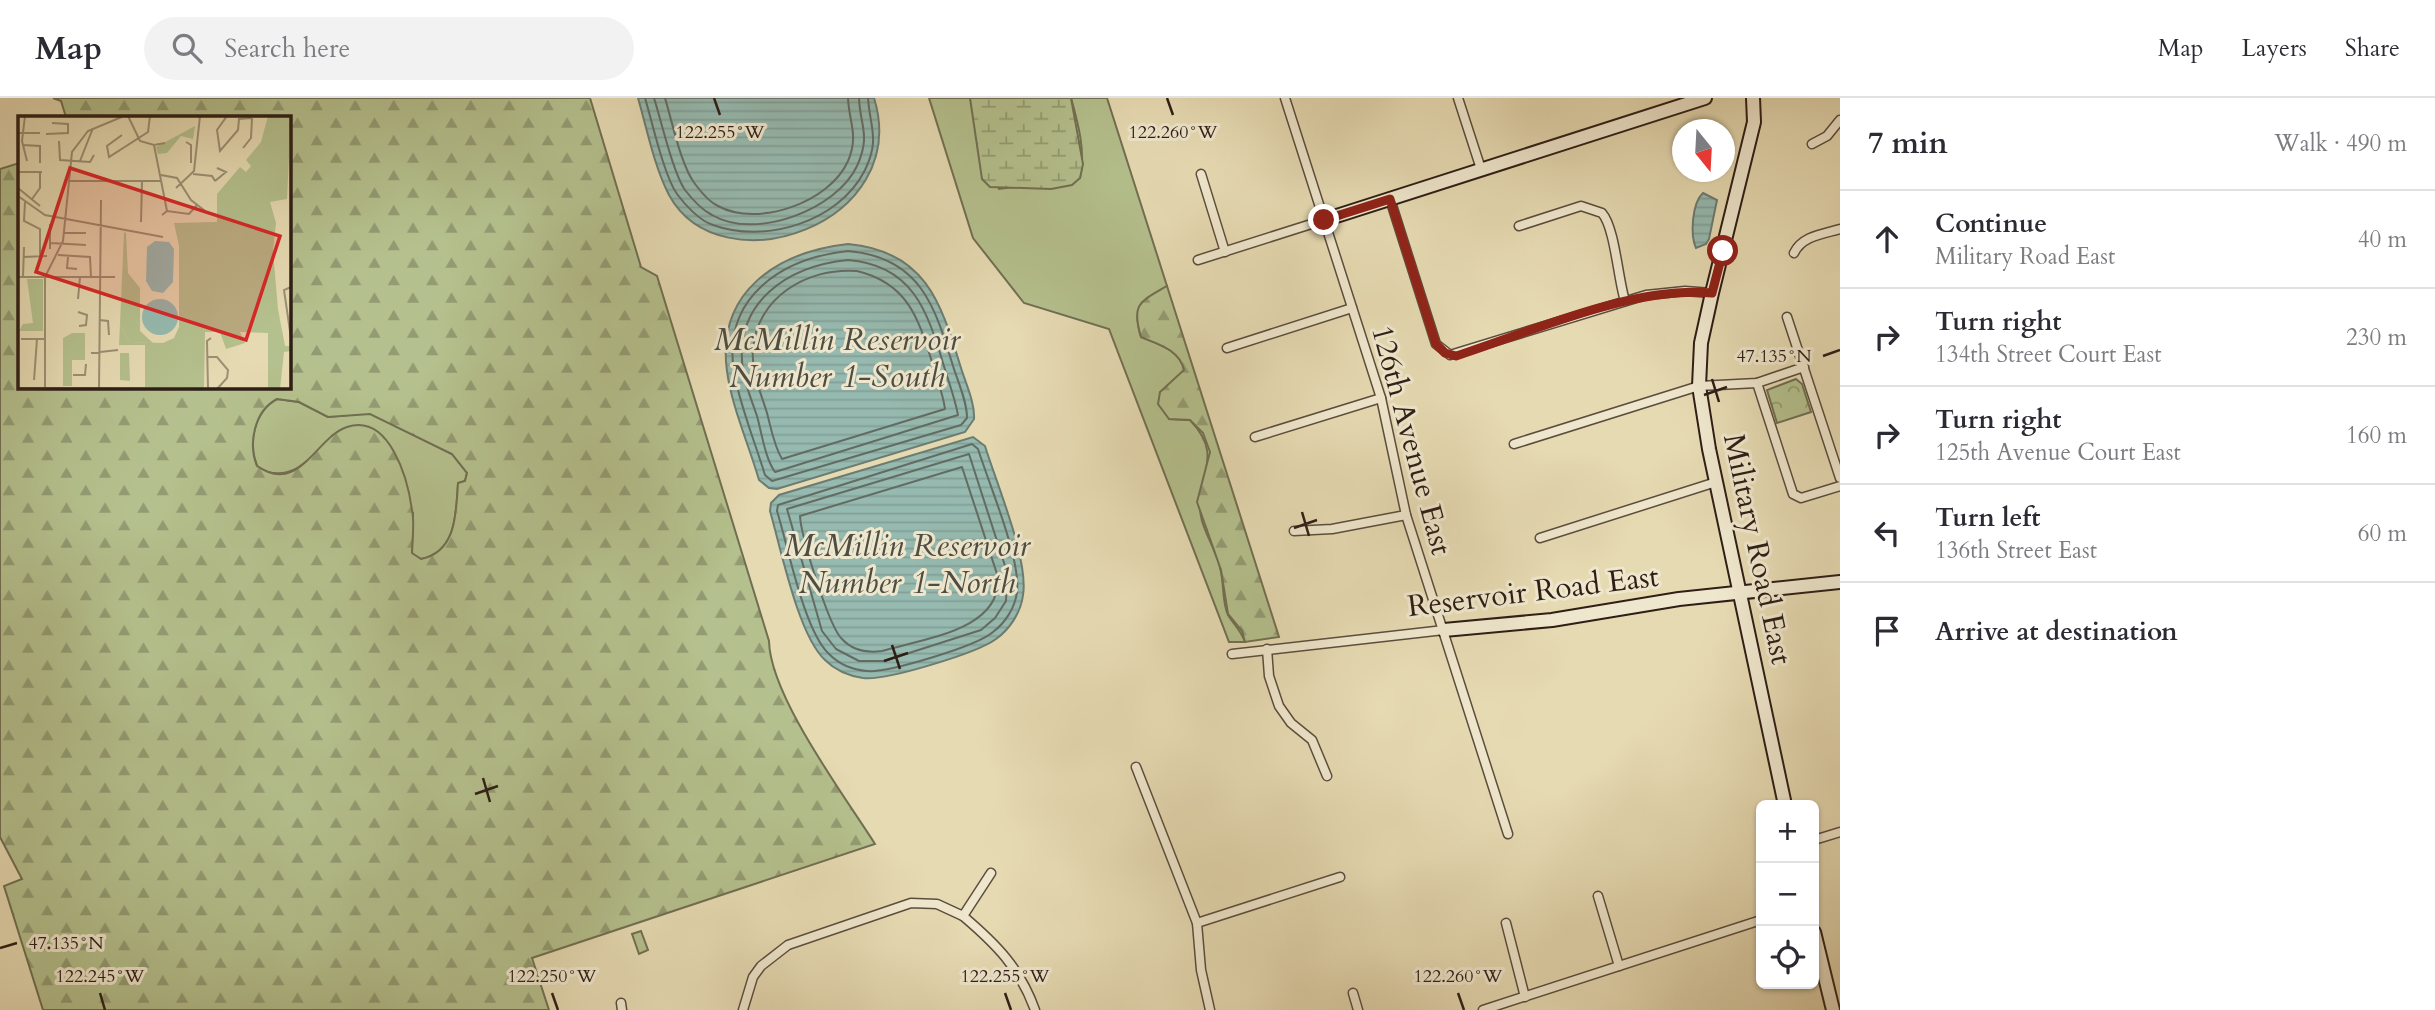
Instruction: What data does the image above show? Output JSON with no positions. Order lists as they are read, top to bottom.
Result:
{
  "streets": {
    "main road": ["Military Road East", "Reservoir Road East"],
    "street": ["126th Avenue East"]
  },
  "crossings": [
    ["126th Avenue East", "Reservoir Road East"],
    ["Military Road East", "Reservoir Road East"]
  ],
  "water": ["McMillin Reservoir Number 1-South", "McMillin Reservoir Number 1-North"],
  "north": "bottom",
  "page": {
    "header": "Map",
    "search": "Search here",
    "nav": ["Map", "Layers", "Share"],
    "heading": ["7 min", "Walk · 490 m"],
    "list": [
      ["Continue", "Military Road East", "40 m"],
      ["Turn right", "134th Street Court East", "230 m"],
      ["Turn right", "125th Avenue Court East", "160 m"],
      ["Turn left", "136th Street East", "60 m"],
      "Arrive at destination"
    ],
    "map_buttons": ["+", "−"]
  },
  "coordinates": [
    "122.255°W",
    "122.260°W",
    "47.135°N",
    "122.245°W",
    "122.250°W"
  ]
}
